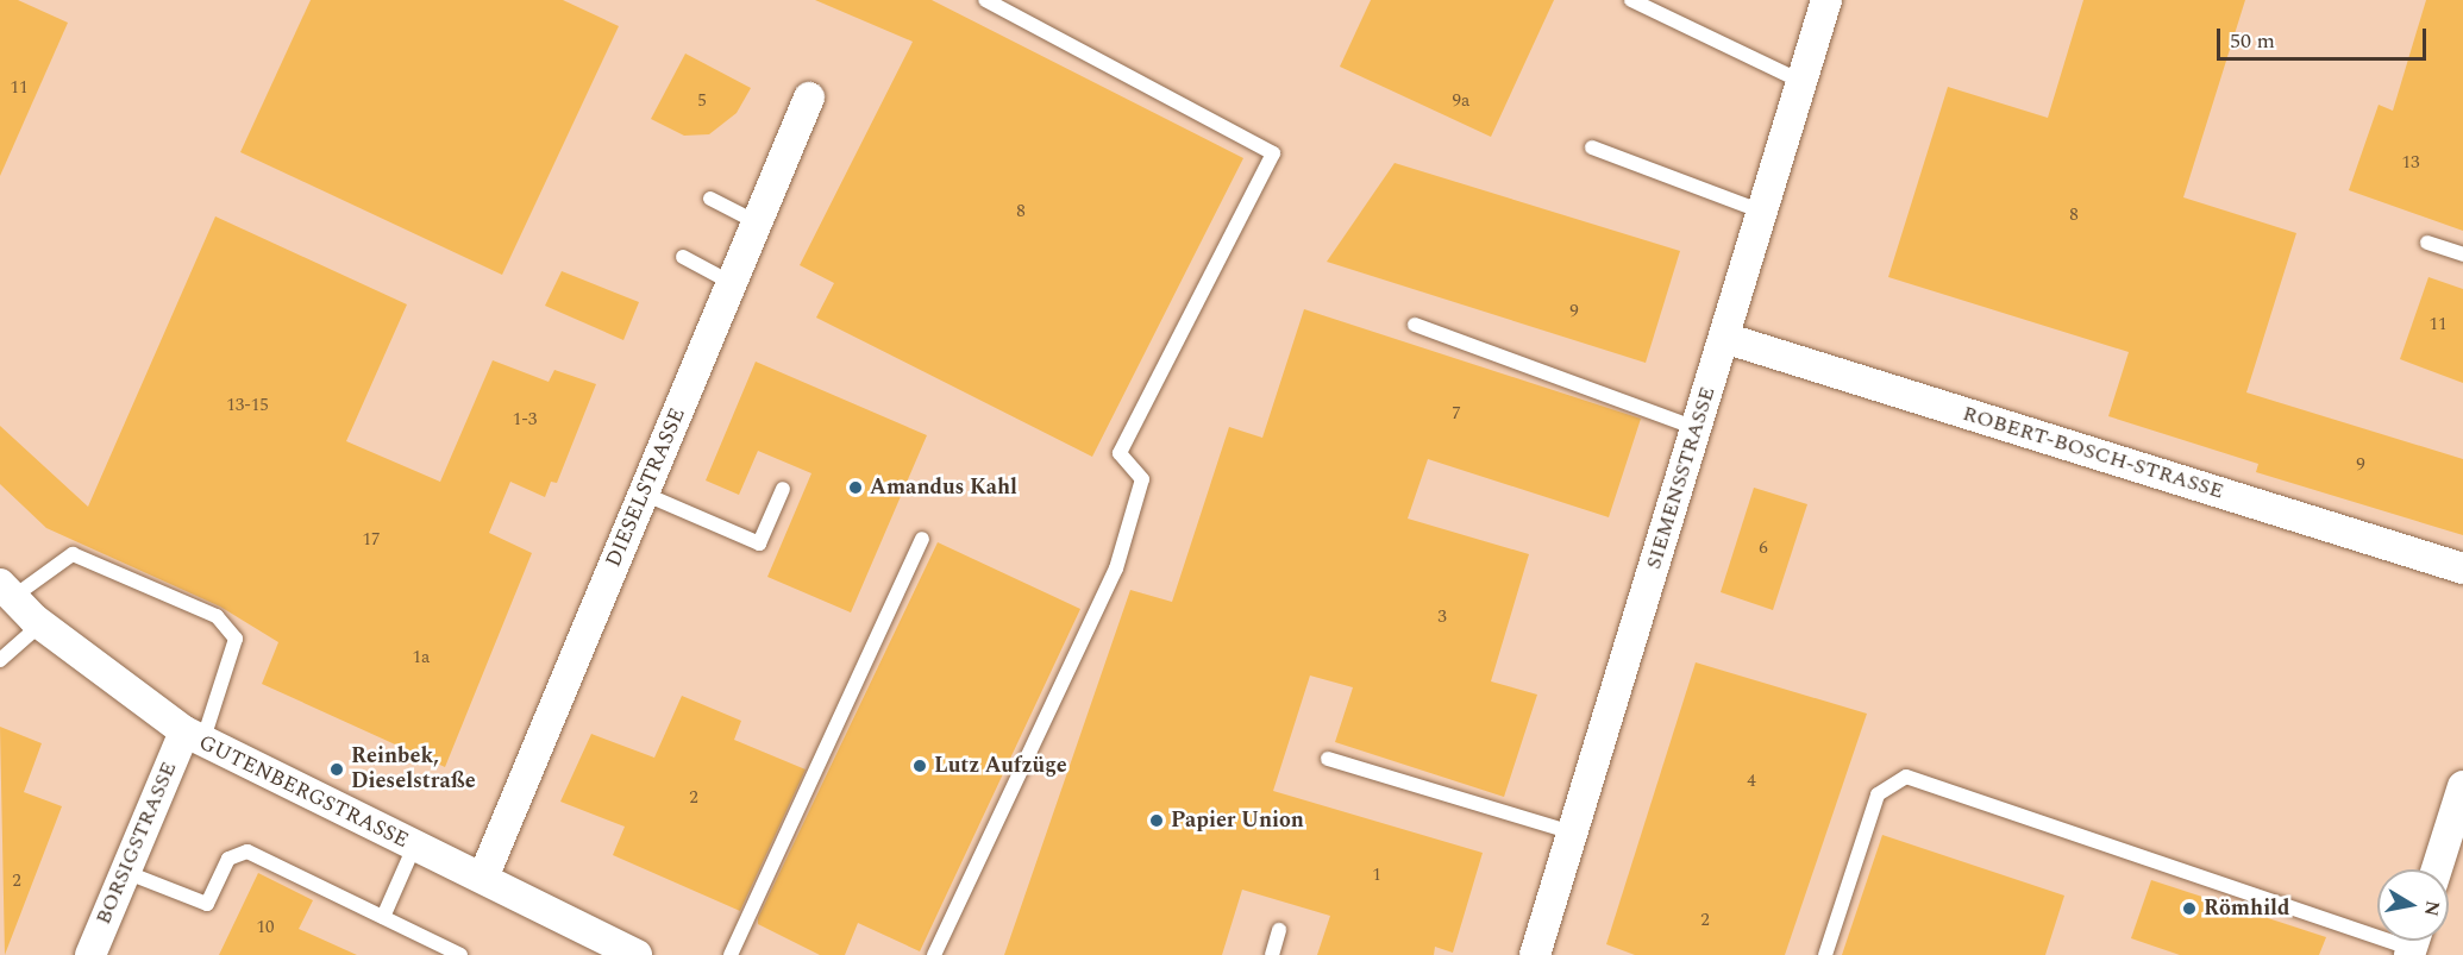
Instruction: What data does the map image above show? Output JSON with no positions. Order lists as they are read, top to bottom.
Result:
{
  "streets": {
    "street": [
      "ROBERT-BOSCH-STRASSE",
      "SIEMENSSTRASSE",
      "DIESELSTRASSE",
      "GUTENBERGSTRASSE",
      "BORSIGSTRASSE"
    ]
  },
  "crossings": [
    ["ROBERT-BOSCH-STRASSE", "SIEMENSSTRASSE"],
    ["DIESELSTRASSE", "GUTENBERGSTRASSE"],
    ["GUTENBERGSTRASSE", "BORSIGSTRASSE"]
  ],
  "places": [
    "Amandus Kahl",
    "Lutz Aufzüge",
    "Reinbek, Dieselstraße",
    "Papier Union",
    "Römhild"
  ],
  "house_numbers": [
    "11",
    "5",
    "9a",
    "13",
    "8",
    "8",
    "9",
    "11",
    "13-15",
    "7",
    "1-3",
    "9",
    "17",
    "6",
    "3",
    "1a",
    "4",
    "2",
    "1",
    "2",
    "2",
    "10"
  ],
  "scale_bar": "50 m",
  "north": "right"
}
